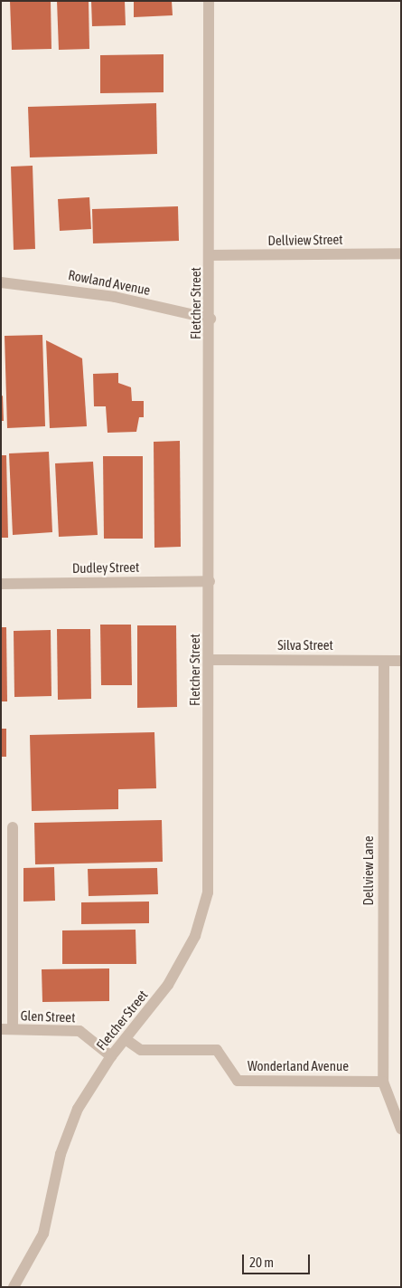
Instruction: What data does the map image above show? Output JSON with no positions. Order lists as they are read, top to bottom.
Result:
{
  "streets": {
    "street": [
      "Dellview Street",
      "Rowland Avenue",
      "Fletcher Street",
      "Dudley Street",
      "Silva Street",
      "Dellview Lane",
      "Glen Street",
      "Wonderland Avenue"
    ]
  },
  "crossings": [
    ["Dellview Street", "Fletcher Street"],
    ["Rowland Avenue", "Fletcher Street"],
    ["Fletcher Street", "Dudley Street"],
    ["Fletcher Street", "Silva Street"],
    ["Fletcher Street", "Glen Street"],
    ["Fletcher Street", "Wonderland Avenue"],
    ["Silva Street", "Dellview Lane"],
    ["Dellview Lane", "Wonderland Avenue"]
  ],
  "scale_bar": "20 m"
}
